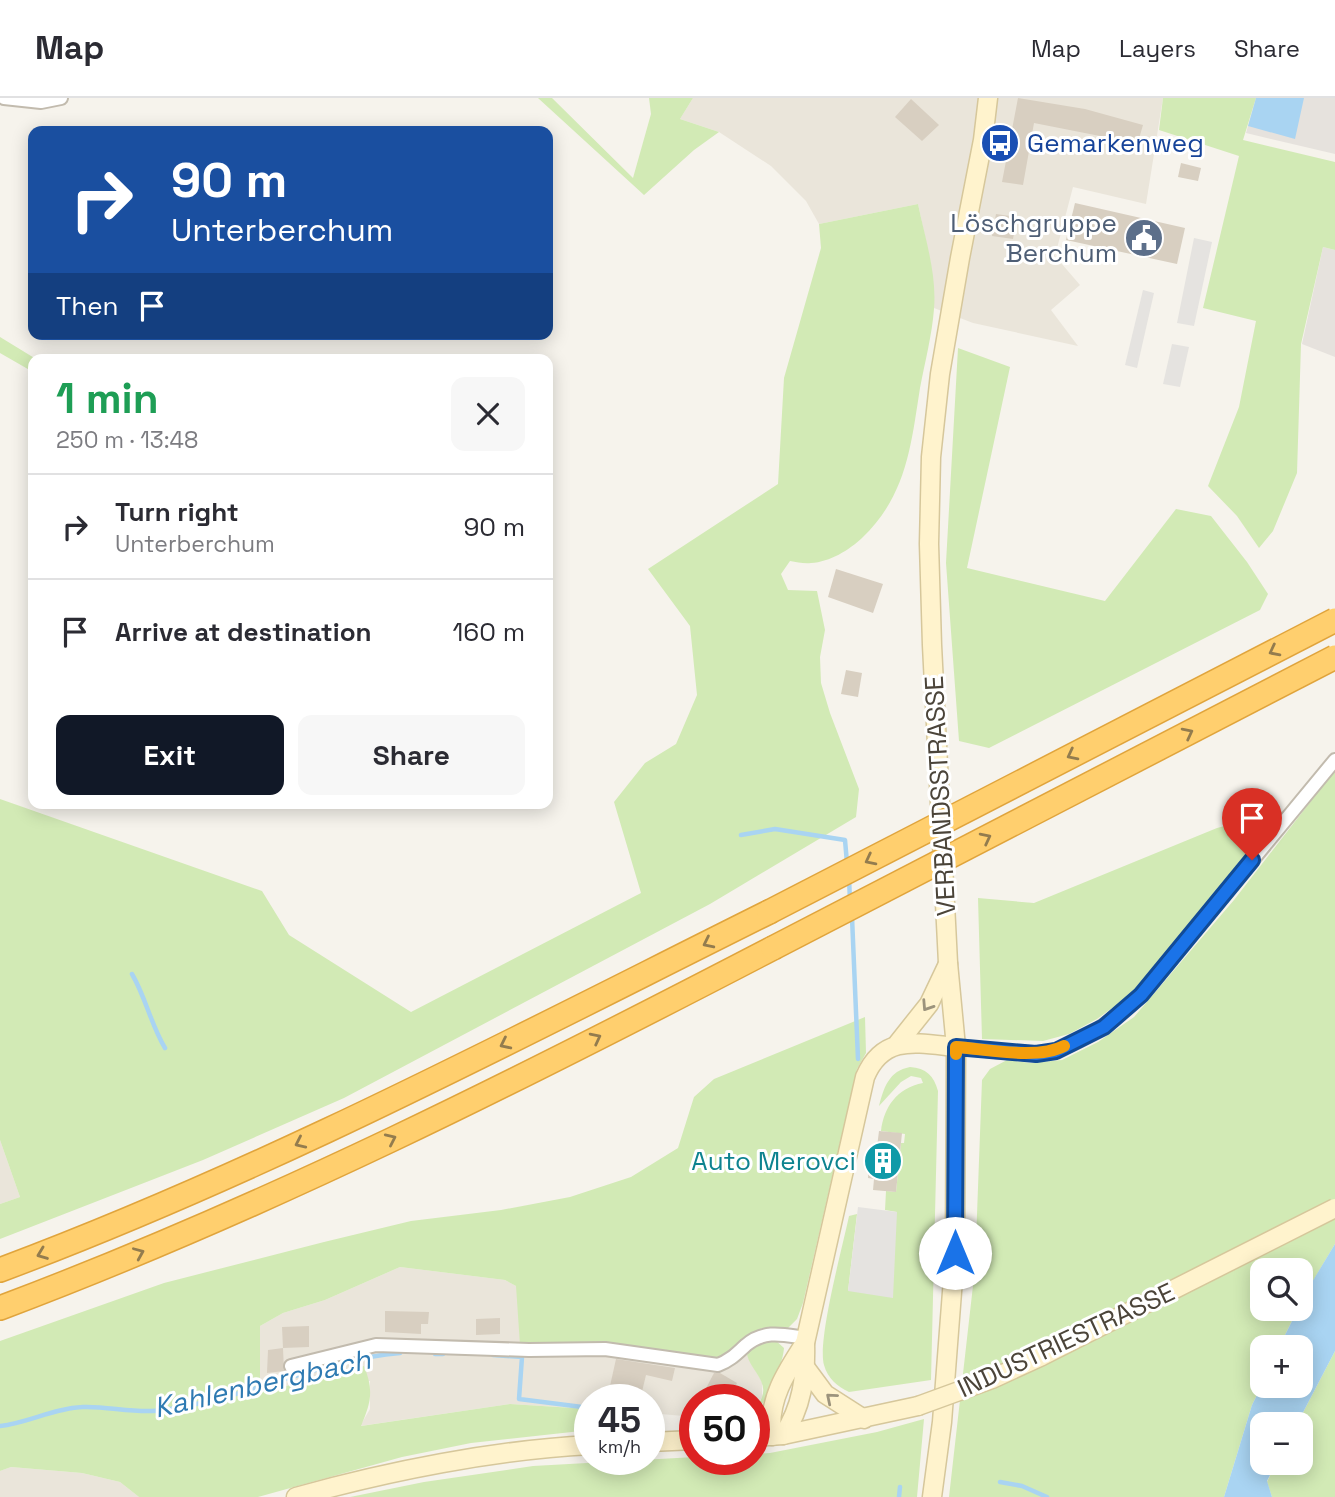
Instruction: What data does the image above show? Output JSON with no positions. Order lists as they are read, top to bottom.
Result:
{
  "streets": {
    "main road": ["VERBANDSSTRASSE", "INDUSTRIESTRASSE"]
  },
  "water": ["Kahlenbergbach"],
  "places": {
    "bus stop": ["Gemarkenweg"],
    "public building": ["Löschgruppe Berchum"],
    "building": ["Auto Merovci"]
  },
  "page": {
    "header": "Map",
    "nav": ["Map", "Layers", "Share"],
    "turn": ["90 m", "Unterberchum"],
    "then": "Then",
    "heading": ["1 min", "250 m · 13:48"],
    "list": [
      {
        "name": "Turn right",
        "note": "Unterberchum",
        "value": "90 m"
      },
      {
        "name": "Arrive at destination",
        "value": "160 m"
      }
    ],
    "buttons": ["Exit", "Share"],
    "map_buttons": ["+", "−"],
    "speed": "45 km/h",
    "limit": "50"
  }
}
